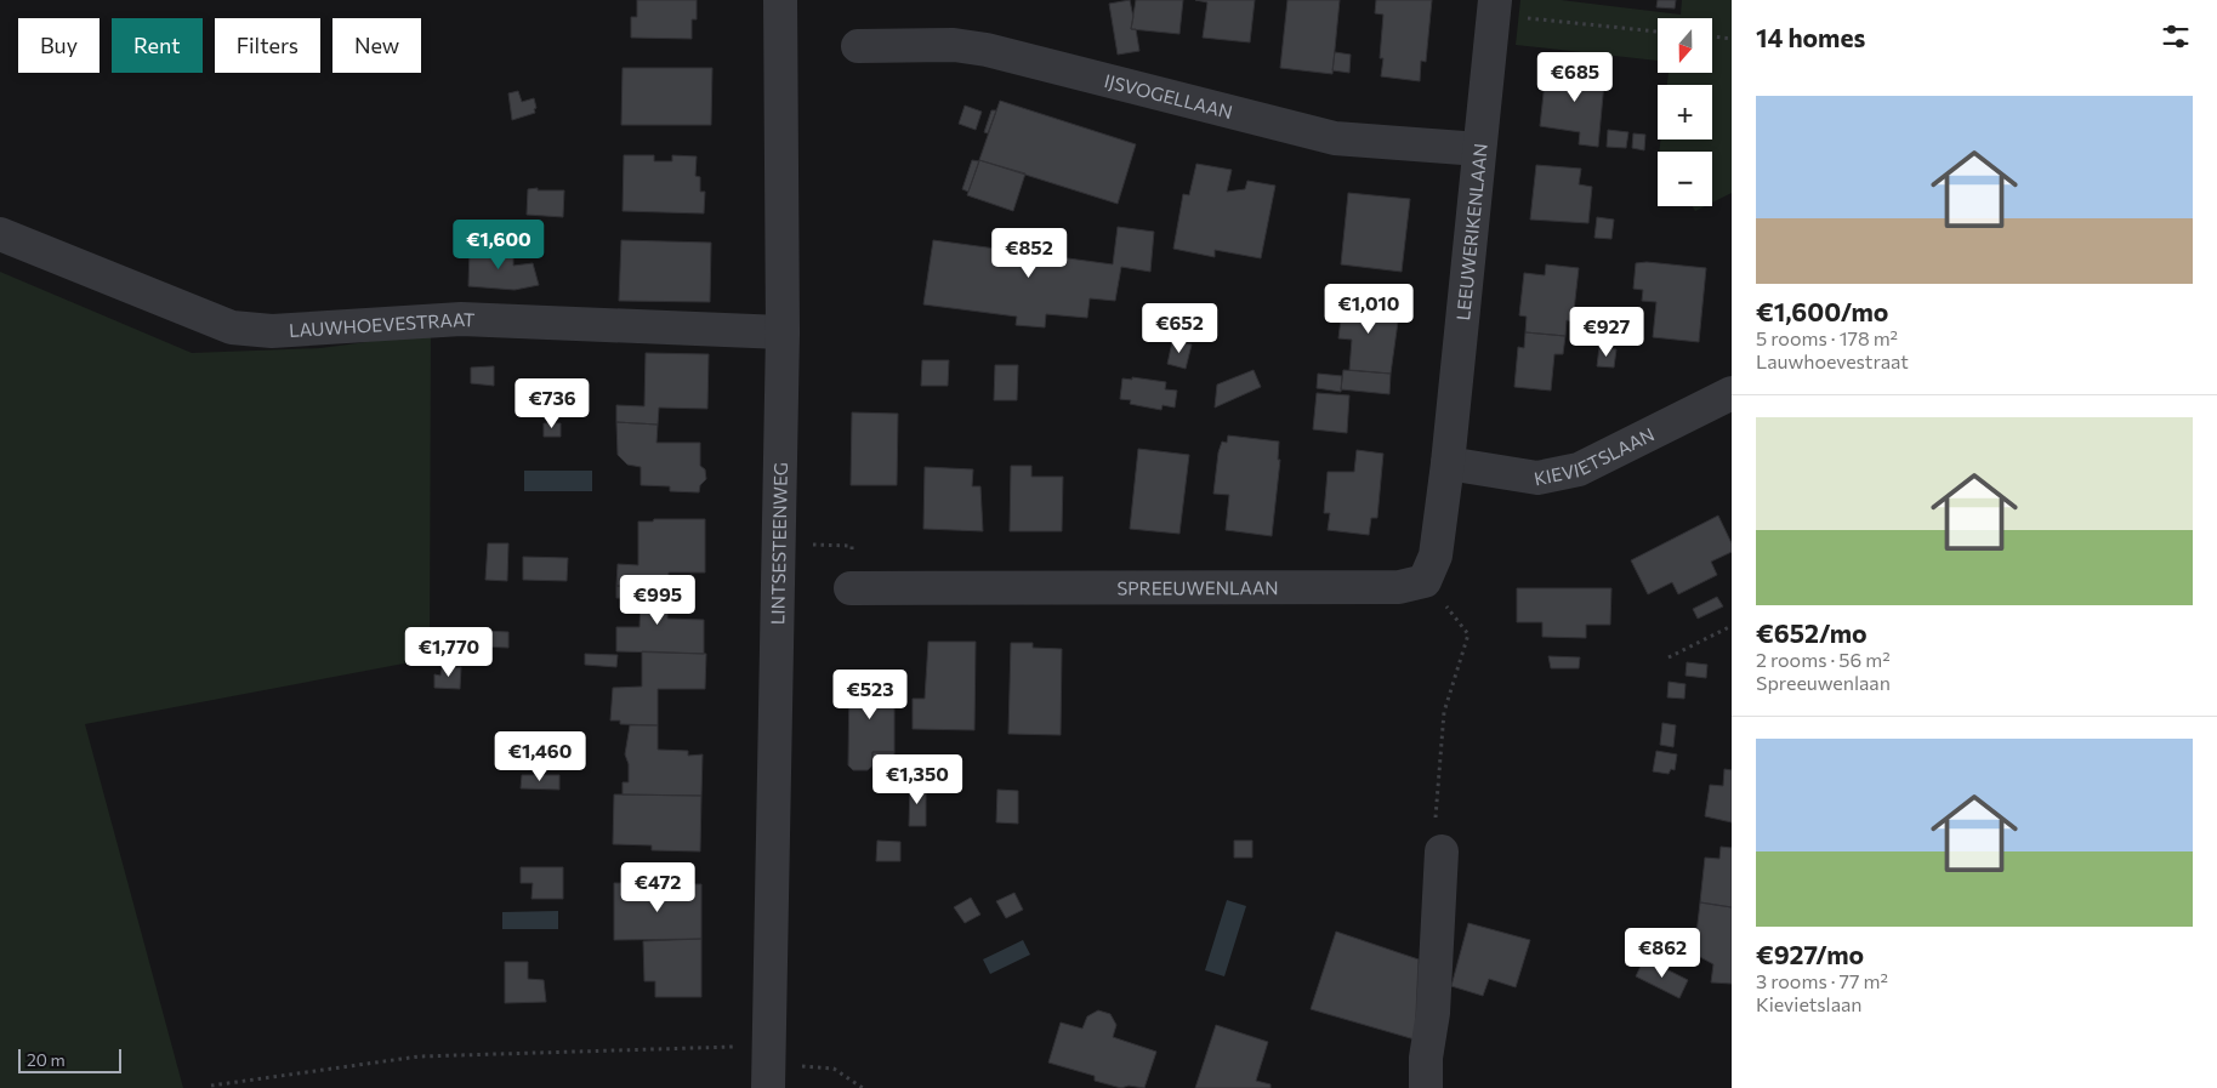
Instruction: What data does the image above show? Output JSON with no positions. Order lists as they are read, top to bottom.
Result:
{
  "streets": {
    "street": [
      "IJSVOGELLAAN",
      "LEEUWERIKENLAAN",
      "LAUWHOEVESTRAAT",
      "KIEVIETSLAAN",
      "LINTSESTEENWEG",
      "SPREEUWENLAAN"
    ]
  },
  "crossings": [
    ["IJSVOGELLAAN", "LEEUWERIKENLAAN"],
    ["LEEUWERIKENLAAN", "KIEVIETSLAAN"],
    ["LAUWHOEVESTRAAT", "LINTSESTEENWEG"]
  ],
  "scale_bar": "20 m",
  "north": "bottom",
  "page": {
    "heading": "14 homes",
    "map_buttons": ["+", "−"],
    "chip": [
      "Buy",
      "Rent",
      "Filters",
      "New"
    ],
    "price": [
      "€685",
      "€1,600",
      "€852",
      "€1,010",
      "€652",
      "€927",
      "€736",
      "€995",
      "€1,770",
      "€523",
      "€1,460",
      "€1,350",
      "€472",
      "€862"
    ],
    "list": [
      {
        "name": "€1,600/mo",
        "note": "5 rooms · 178 m² · Lauwhoevestraat"
      },
      {
        "name": "€652/mo",
        "note": "2 rooms · 56 m² · Spreeuwenlaan"
      },
      {
        "name": "€927/mo",
        "note": "3 rooms · 77 m² · Kievietslaan"
      }
    ],
    "scale": "20 m"
  }
}
